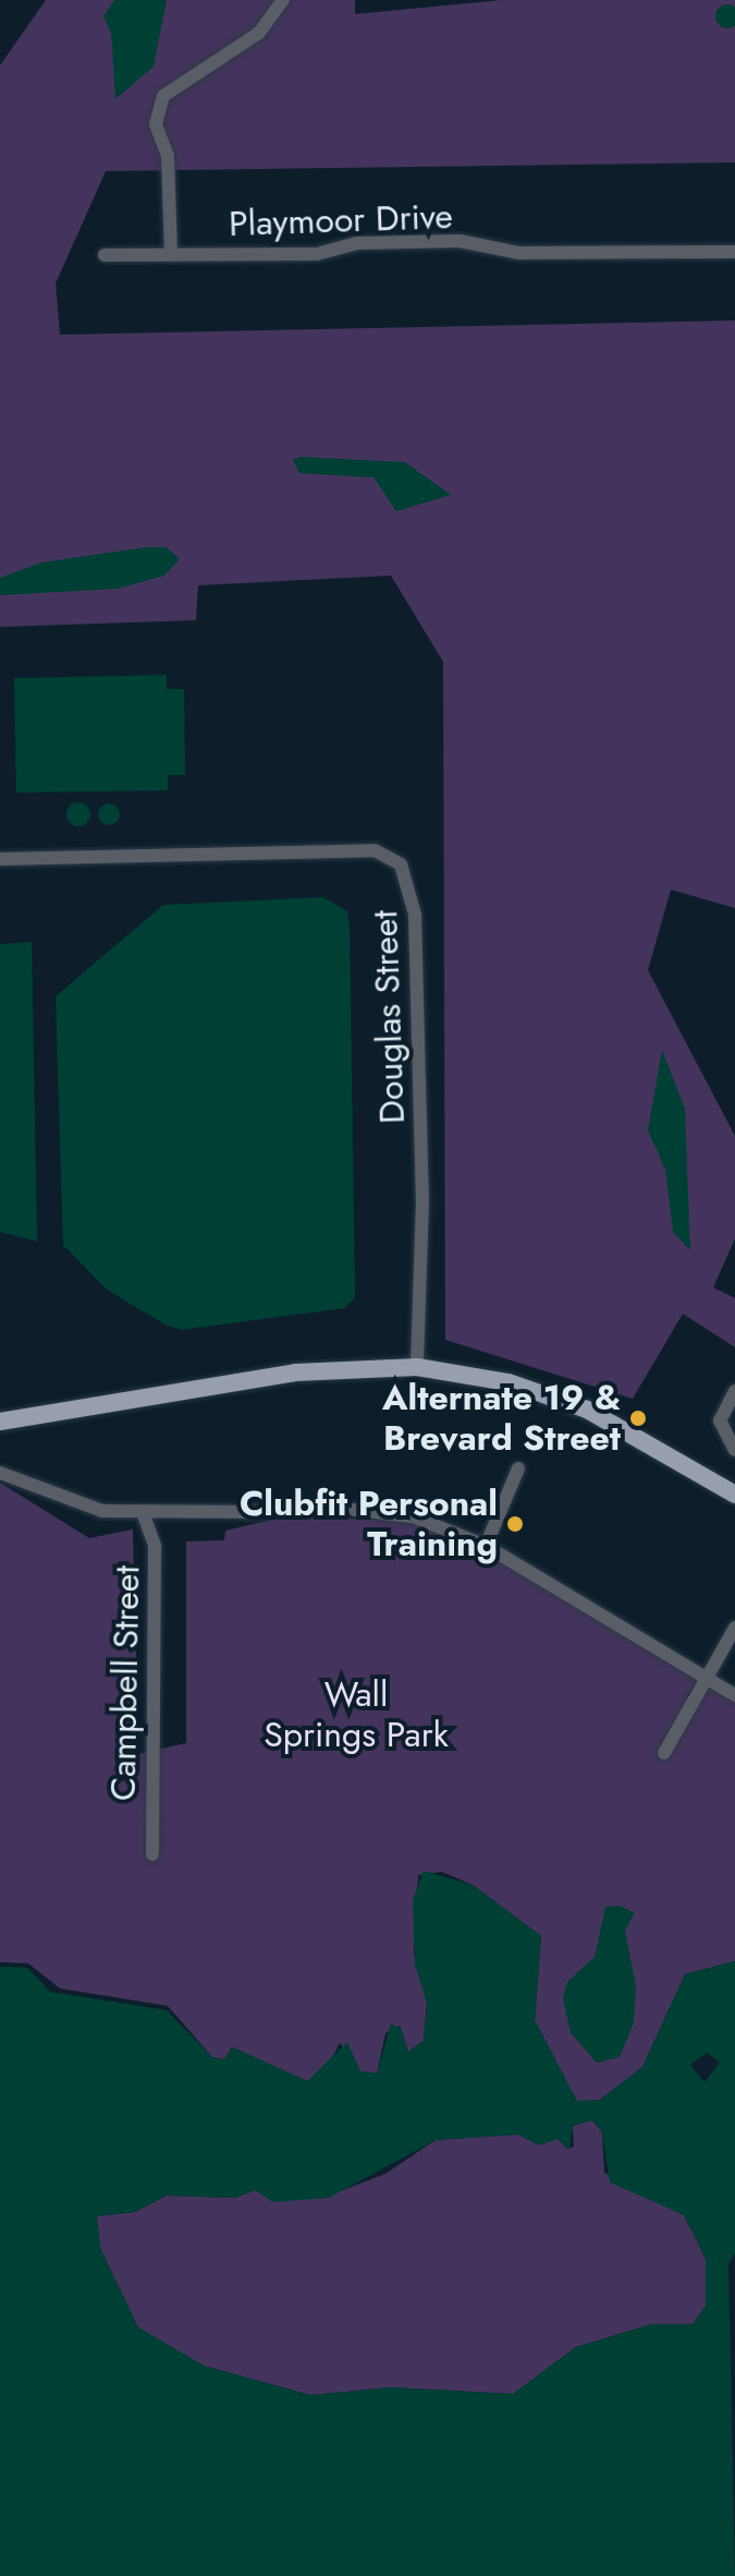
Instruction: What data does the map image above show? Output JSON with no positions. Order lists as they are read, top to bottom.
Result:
{
  "streets": {
    "street": ["Playmoor Drive", "Douglas Street", "Campbell Street"]
  },
  "parks": ["Wall Springs Park"],
  "places": ["Alternate 19 & Brevard Street", "Clubfit Personal Training"]
}
